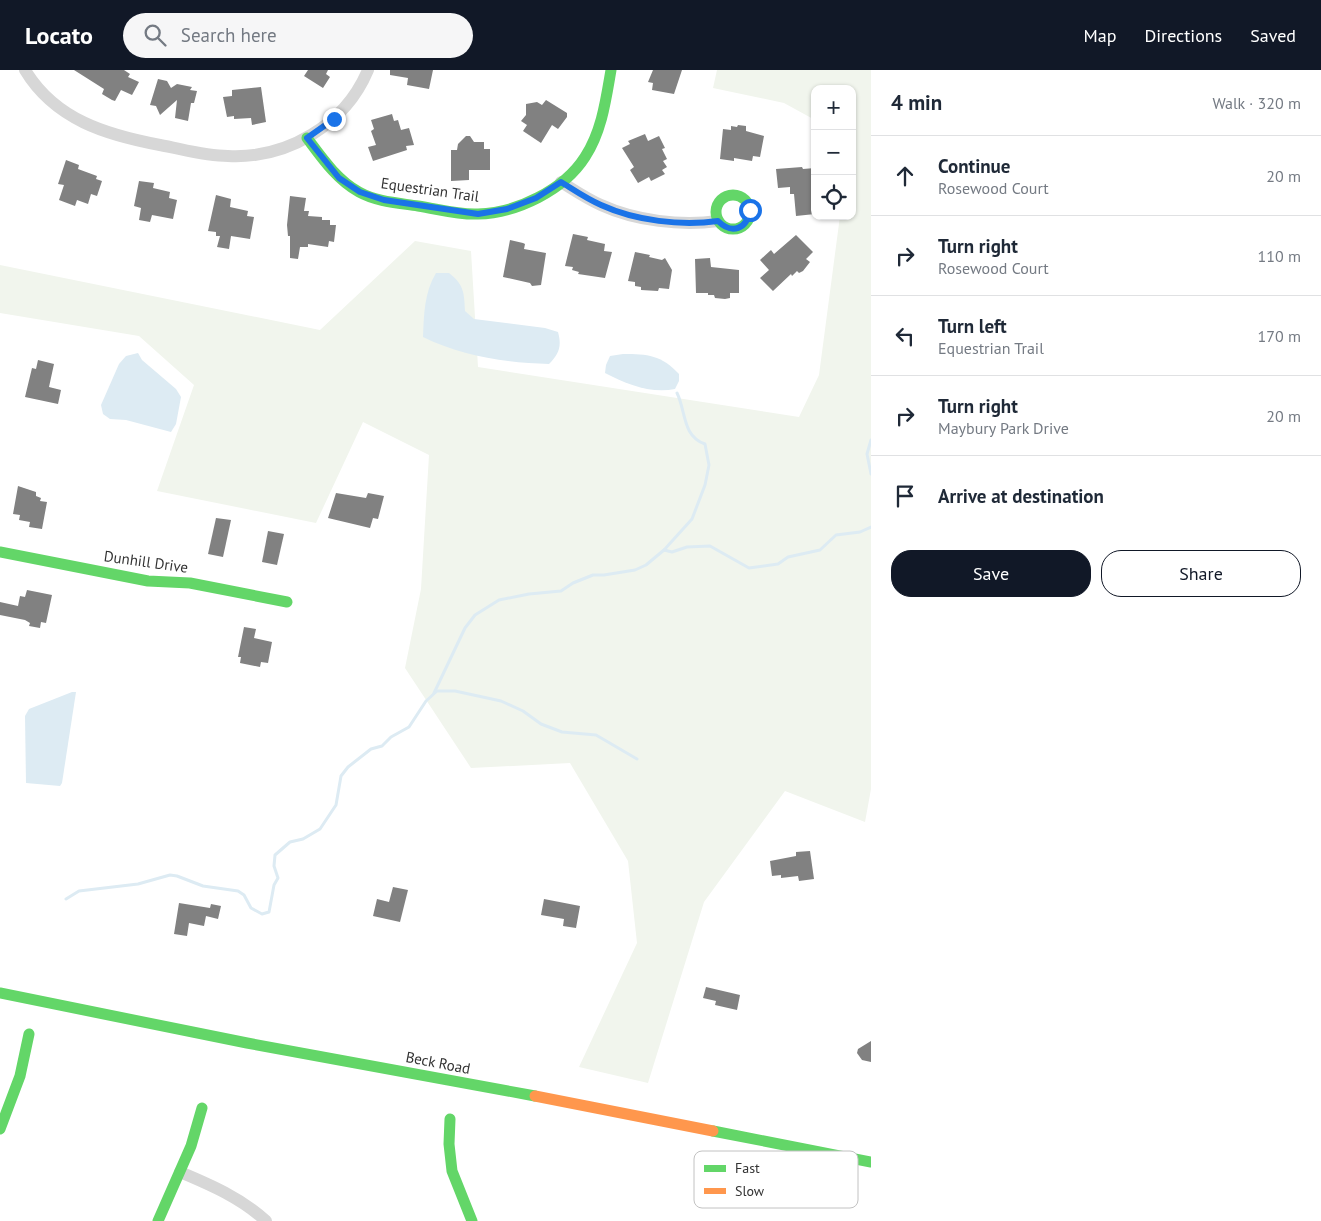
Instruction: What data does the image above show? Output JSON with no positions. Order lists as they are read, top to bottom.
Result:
{
  "streets": {
    "street": ["Equestrian Trail", "Dunhill Drive", "Beck Road"]
  },
  "legend": ["Fast", "Slow"],
  "page": {
    "header": "Locato",
    "search": "Search here",
    "nav": ["Map", "Directions", "Saved"],
    "heading": ["4 min", "Walk · 320 m"],
    "map_buttons": ["+", "−"],
    "list": [
      ["Continue", "Rosewood Court", "20 m"],
      ["Turn right", "Rosewood Court", "110 m"],
      ["Turn left", "Equestrian Trail", "170 m"],
      ["Turn right", "Maybury Park Drive", "20 m"],
      "Arrive at destination"
    ],
    "buttons": ["Save", "Share"]
  }
}
